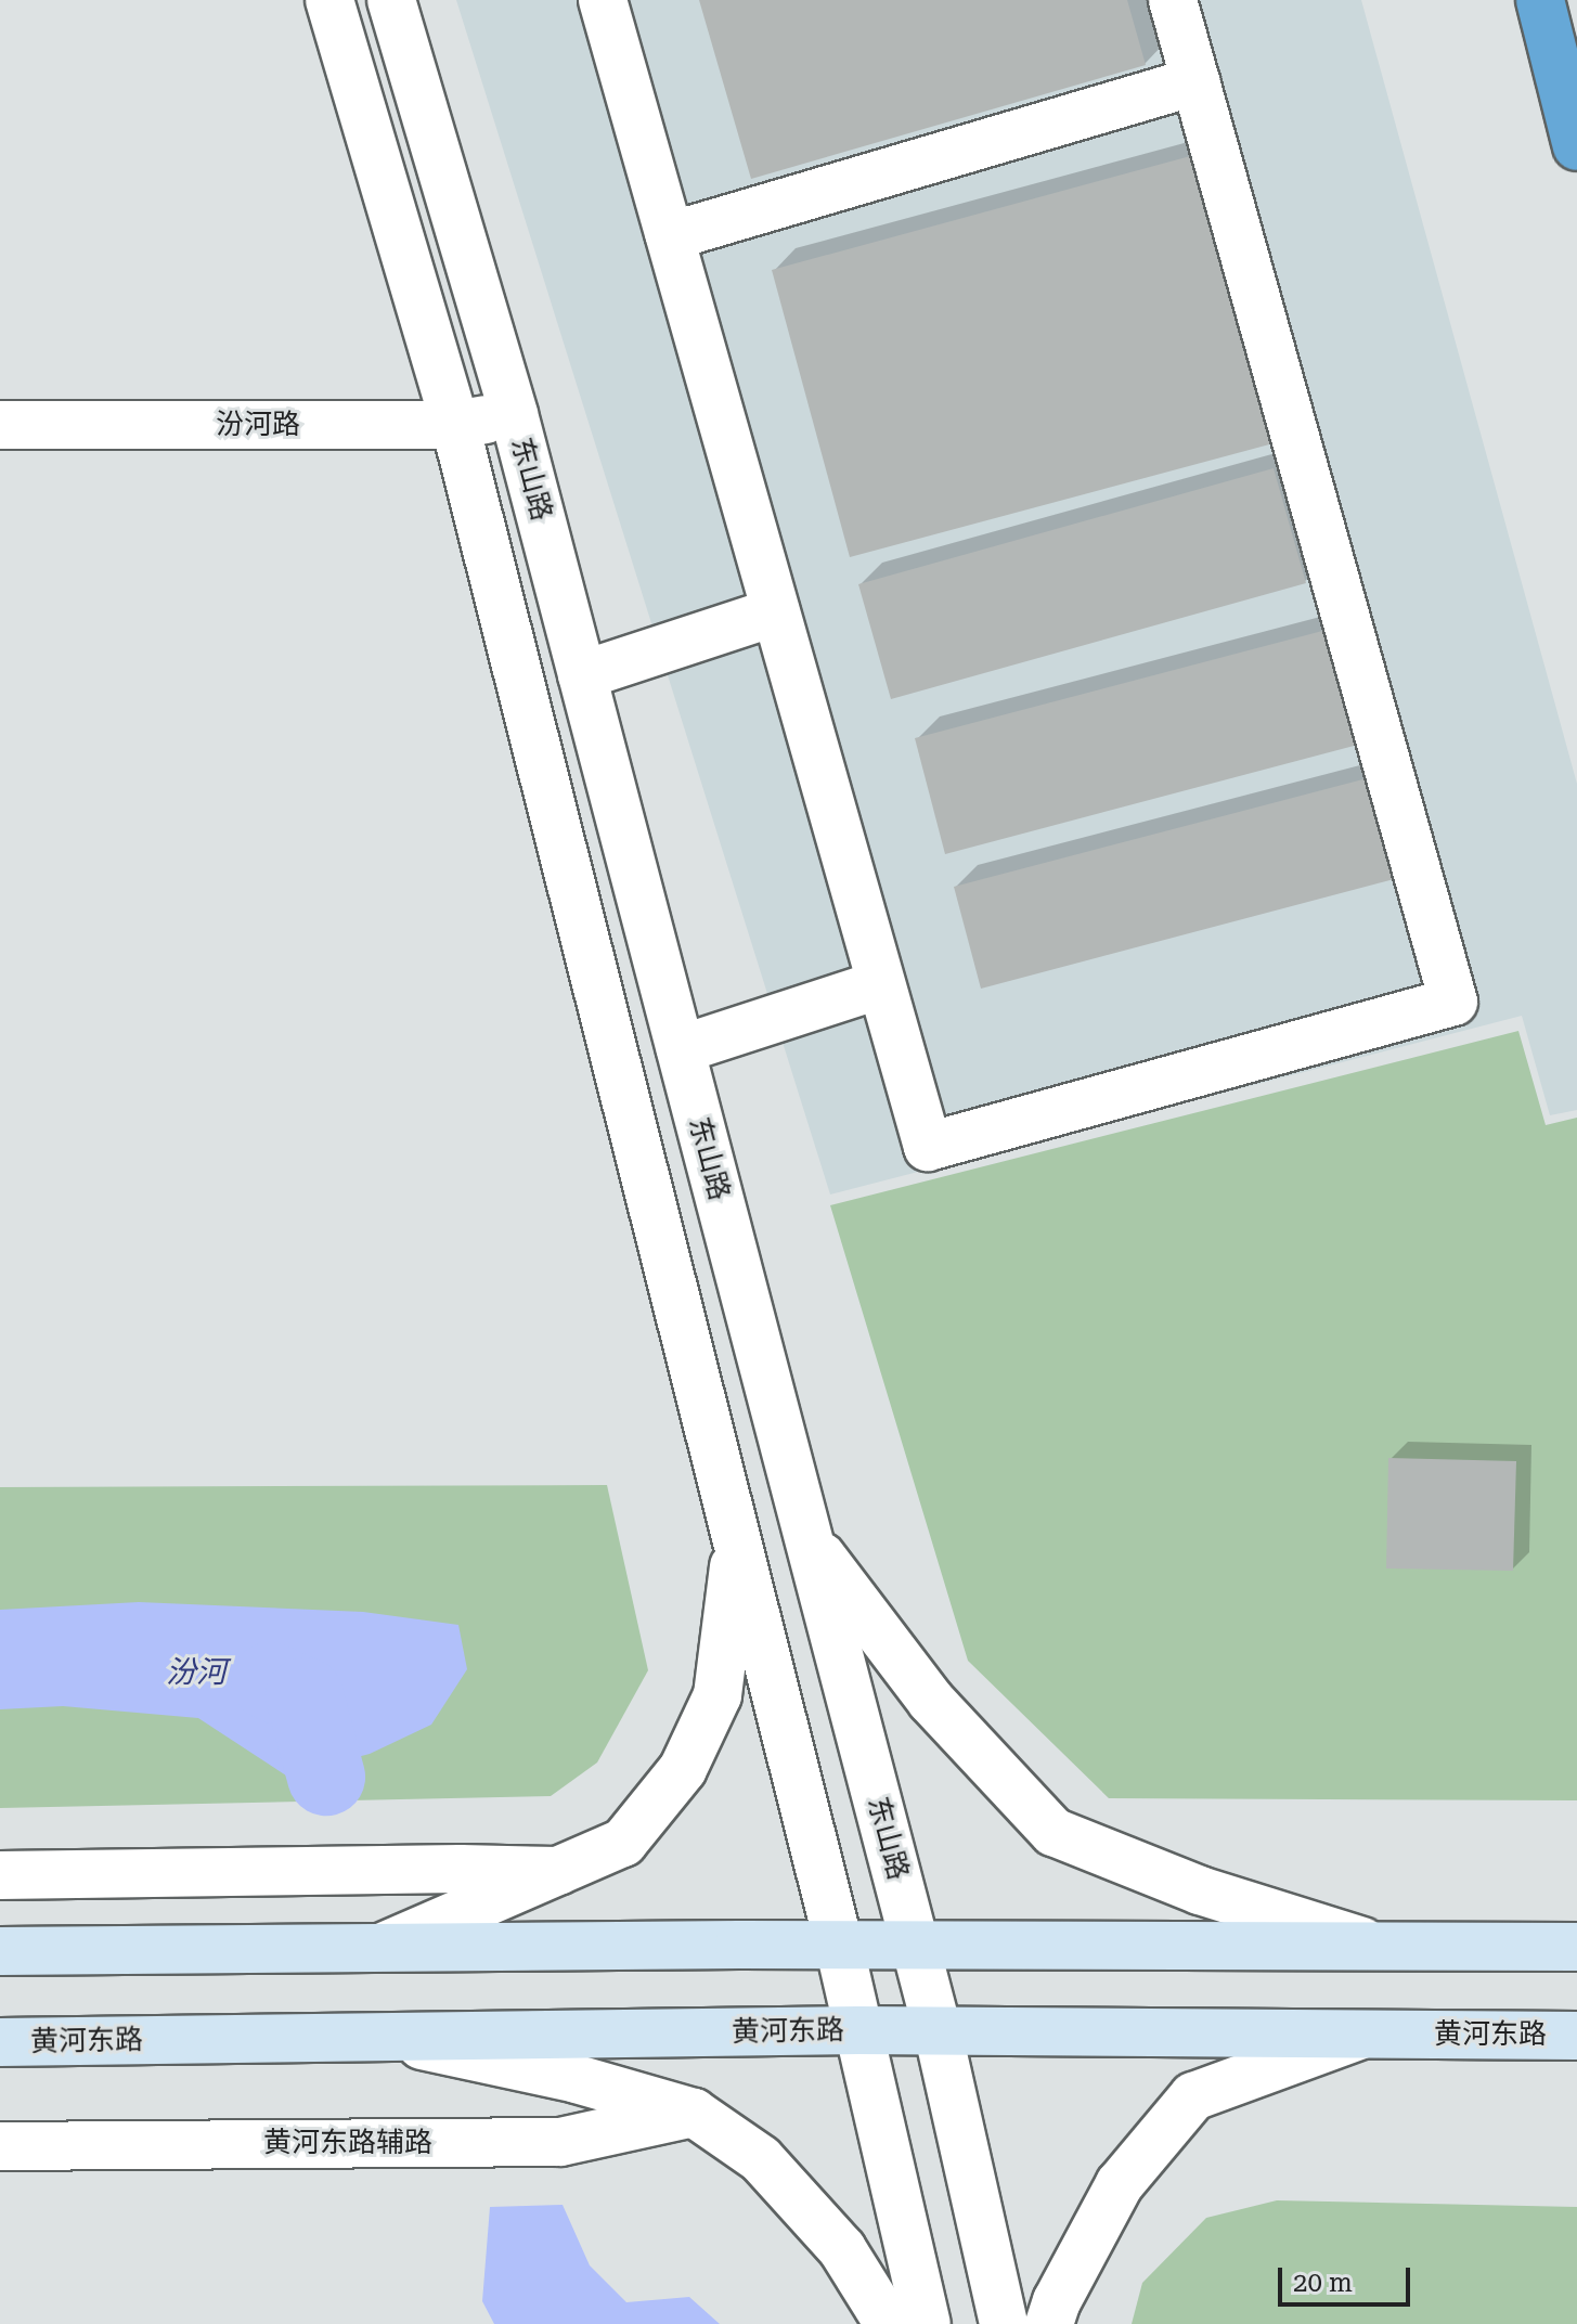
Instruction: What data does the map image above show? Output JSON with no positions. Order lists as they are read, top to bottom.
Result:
{
  "streets": {
    "main road": ["黄河东路"],
    "street": ["汾河路", "东山路", "黄河东路辅路"]
  },
  "crossings": [
    ["汾河路", "东山路"],
    ["东山路", "黄河东路"]
  ],
  "water": ["汾河"],
  "scale_bar": "20 m"
}
